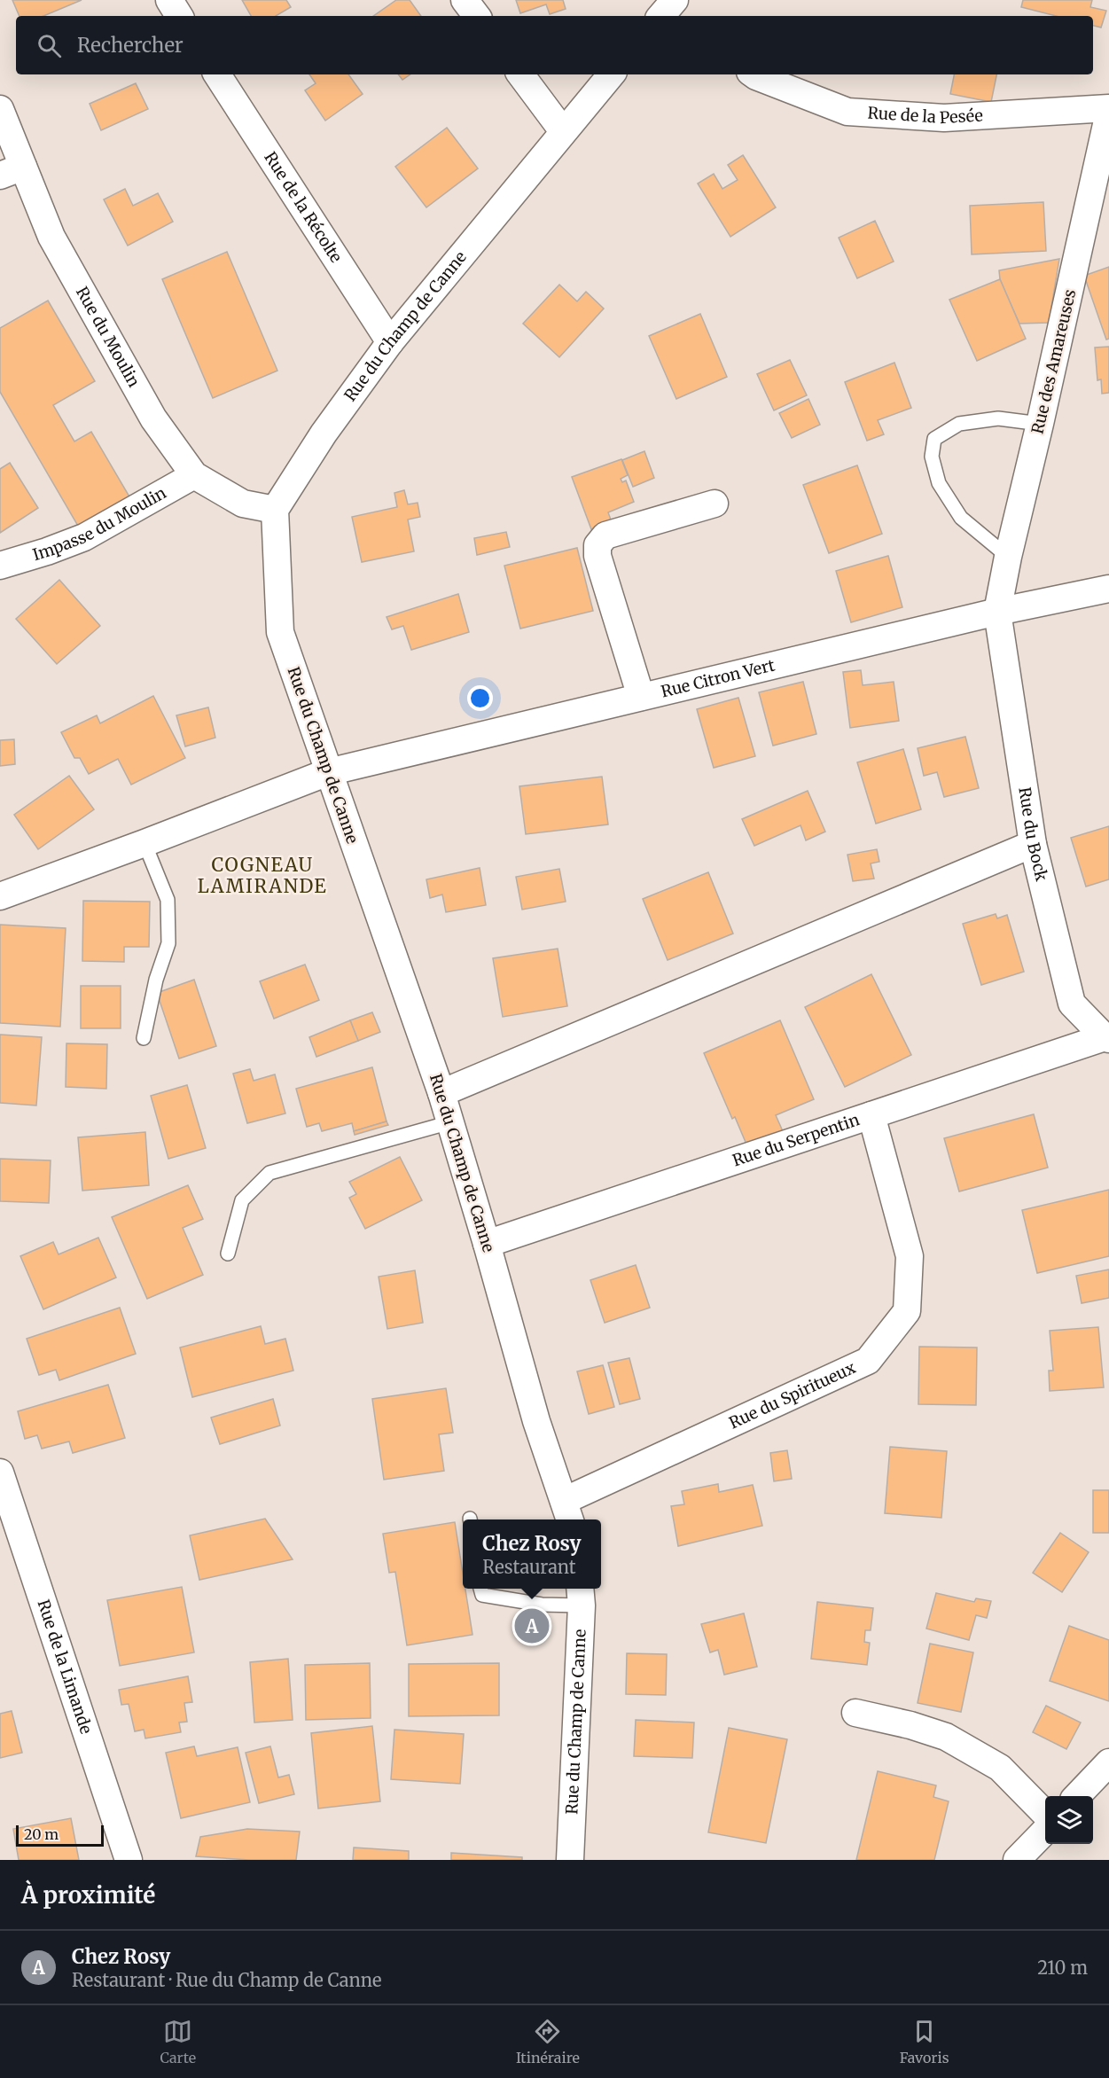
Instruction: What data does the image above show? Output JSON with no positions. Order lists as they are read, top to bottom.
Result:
{
  "streets": {
    "street": [
      "Rue de la Pesée",
      "Rue de la Récolte",
      "Rue du Champ de Canne",
      "Rue du Moulin",
      "Rue des Amareuses",
      "Impasse du Moulin",
      "Rue Citron Vert",
      "Rue du Bock",
      "Rue du Serpentin",
      "Rue du Spiritueux",
      "Rue de la Limande"
    ]
  },
  "crossings": [
    ["Rue de la Pesée", "Rue des Amareuses"],
    ["Rue de la Récolte", "Rue du Champ de Canne"],
    ["Rue du Champ de Canne", "Rue du Moulin"],
    ["Rue du Champ de Canne", "Rue Citron Vert"],
    ["Rue du Champ de Canne", "Rue du Serpentin"],
    ["Rue du Champ de Canne", "Rue du Spiritueux"],
    ["Rue du Moulin", "Impasse du Moulin"],
    ["Rue des Amareuses", "Rue Citron Vert"],
    ["Rue des Amareuses", "Rue du Bock"],
    ["Rue Citron Vert", "Rue du Bock"],
    ["Rue du Bock", "Rue du Serpentin"],
    ["Rue du Serpentin", "Rue du Spiritueux"]
  ],
  "districts": ["COGNEAU LAMIRANDE"],
  "scale_bar": "20 m",
  "page": {
    "search": "Rechercher",
    "popup": ["Chez Rosy", "Restaurant"],
    "pins": "A",
    "scale": "20 m",
    "heading": "À proximité",
    "list": [
      {
        "mark": "A",
        "name": "Chez Rosy",
        "note": "Restaurant · Rue du Champ de Canne",
        "value": "210 m"
      }
    ],
    "nav": ["Carte", "Itinéraire", "Favoris"]
  }
}
